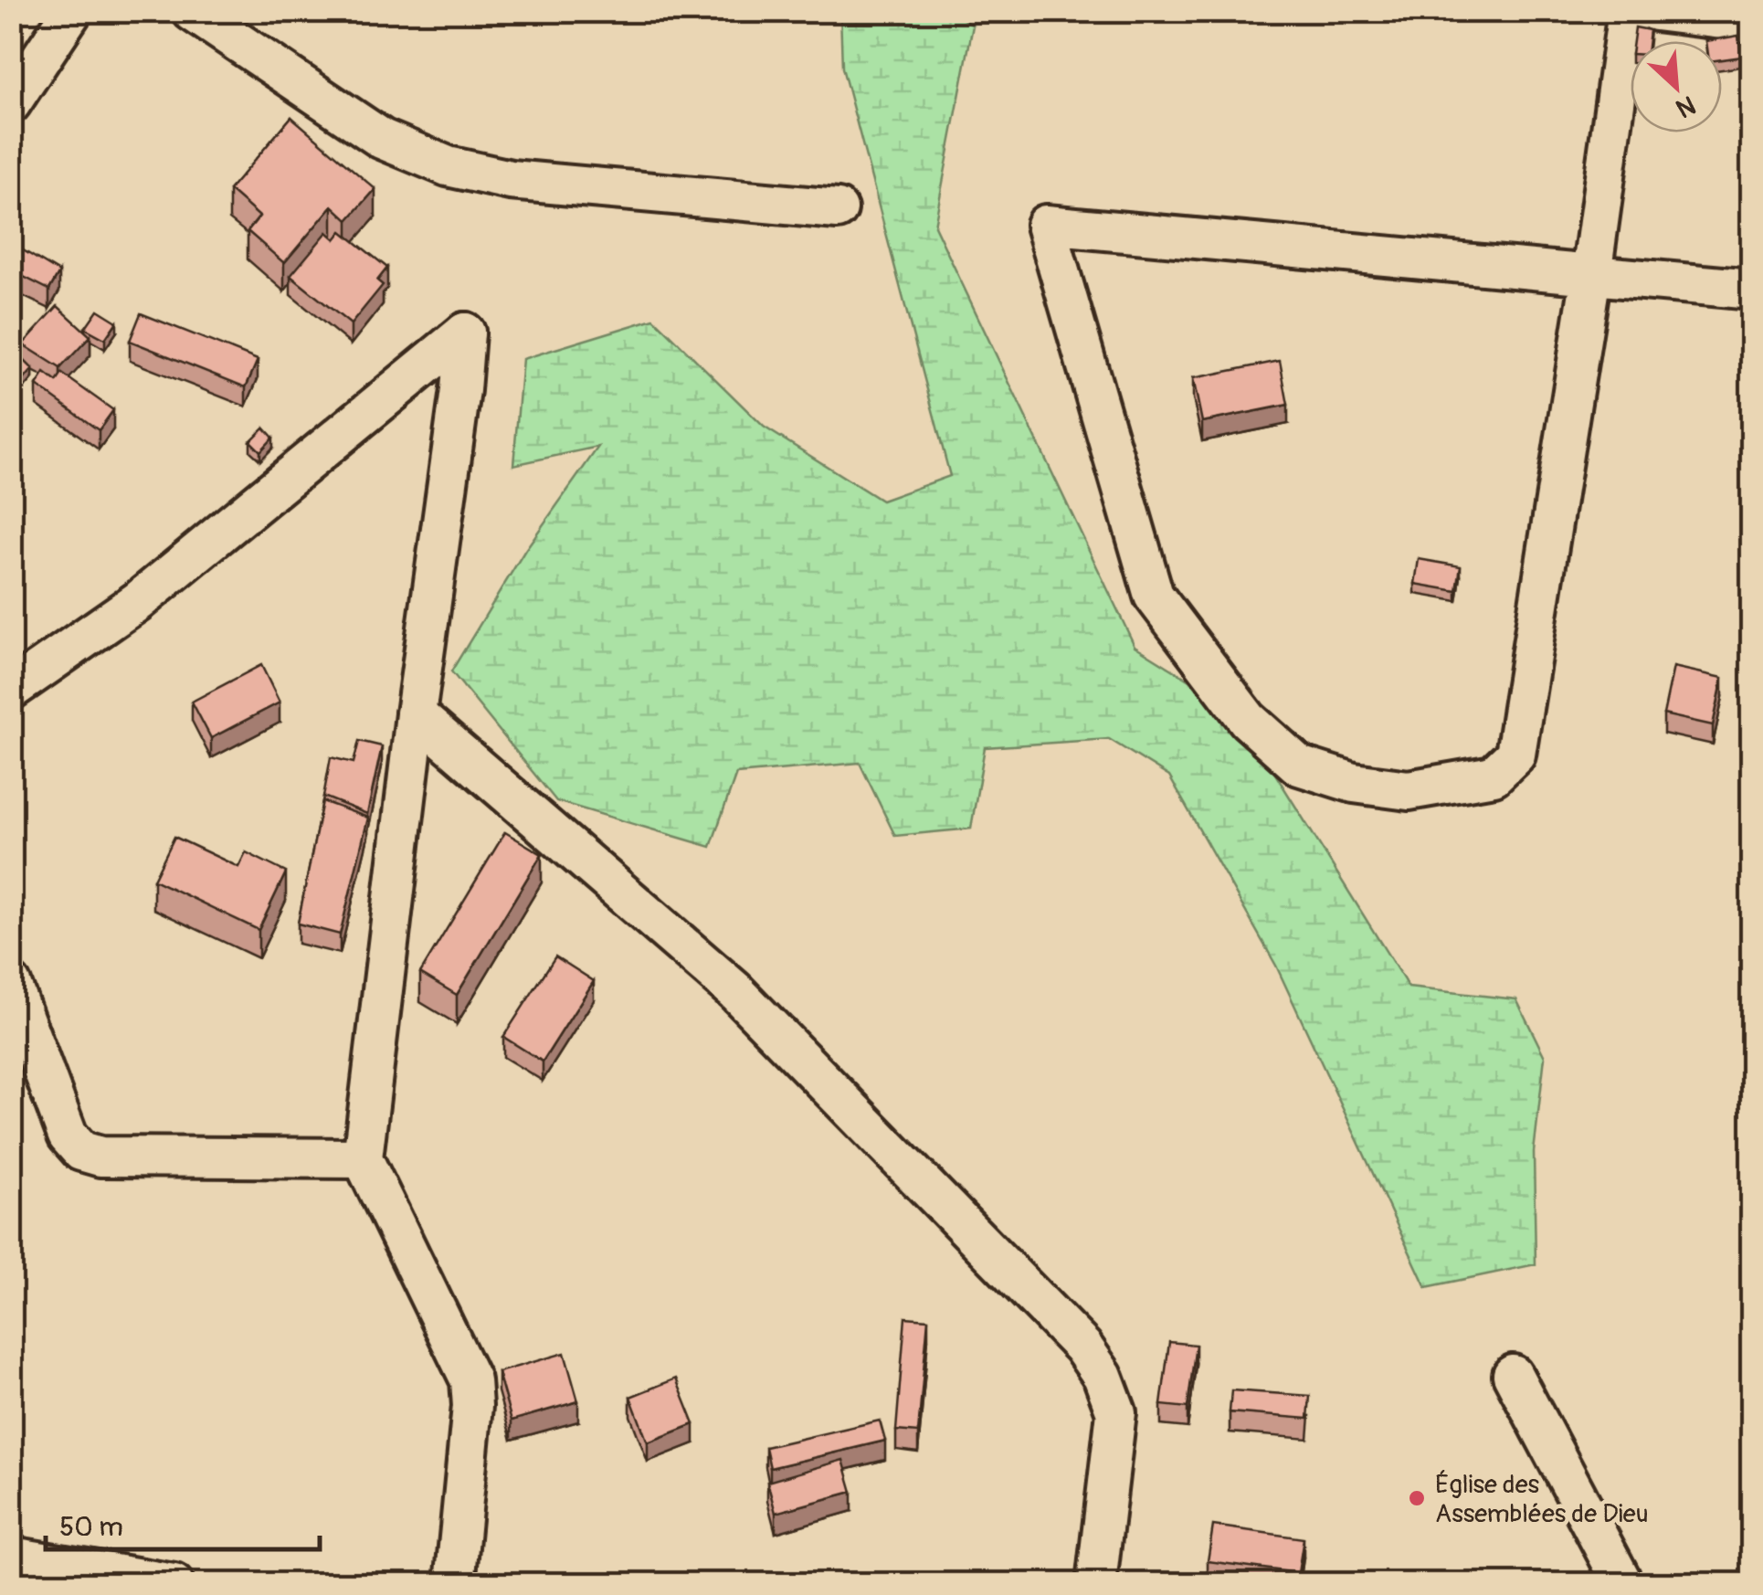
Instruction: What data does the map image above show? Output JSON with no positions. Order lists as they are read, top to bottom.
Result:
{
  "places": ["Église des Assemblées de Dieu"],
  "scale_bar": "50 m",
  "north": "bottom right"
}
